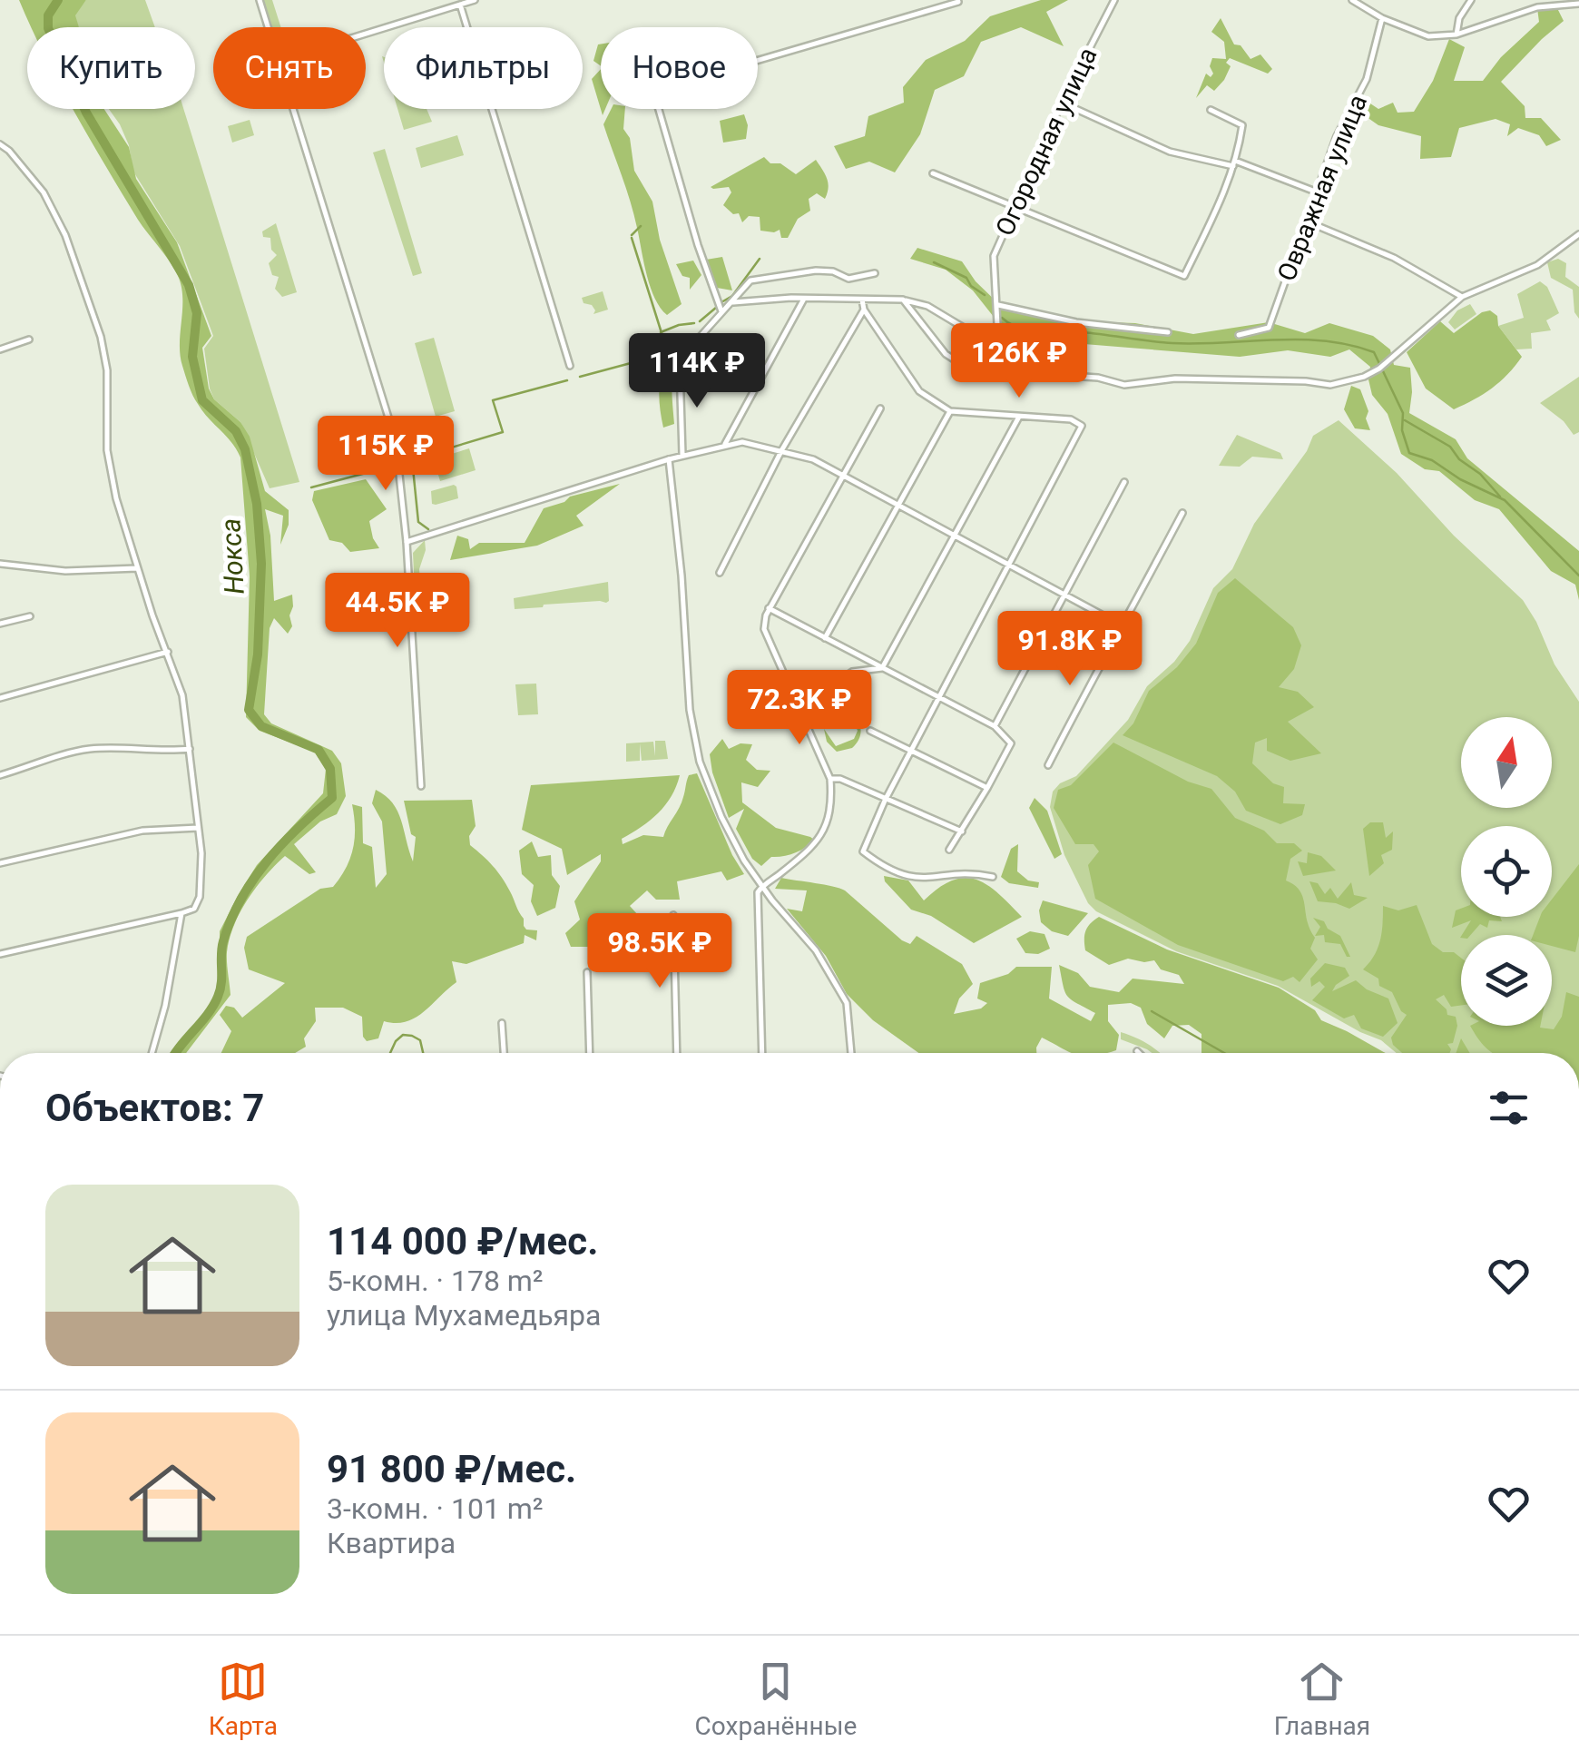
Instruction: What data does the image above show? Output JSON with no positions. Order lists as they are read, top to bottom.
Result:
{
  "streets": {
    "street": ["Огородная улица", "Овражная улица"]
  },
  "water": ["Нокса"],
  "north": "top",
  "page": {
    "chip": [
      "Купить",
      "Снять",
      "Фильтры",
      "Новое"
    ],
    "price": [
      "126K ₽",
      "114K ₽",
      "115K ₽",
      "44.5K ₽",
      "91.8K ₽",
      "72.3K ₽",
      "98.5K ₽"
    ],
    "heading": "Объектов: 7",
    "list": [
      {
        "name": "114 000 ₽/мес.",
        "note": "5-комн. · 178 m² · улица Мухамедьяра"
      },
      {
        "name": "91 800 ₽/мес.",
        "note": "3-комн. · 101 m² · Квартира"
      }
    ],
    "tabs": ["Карта", "Сохранённые", "Главная"]
  }
}
